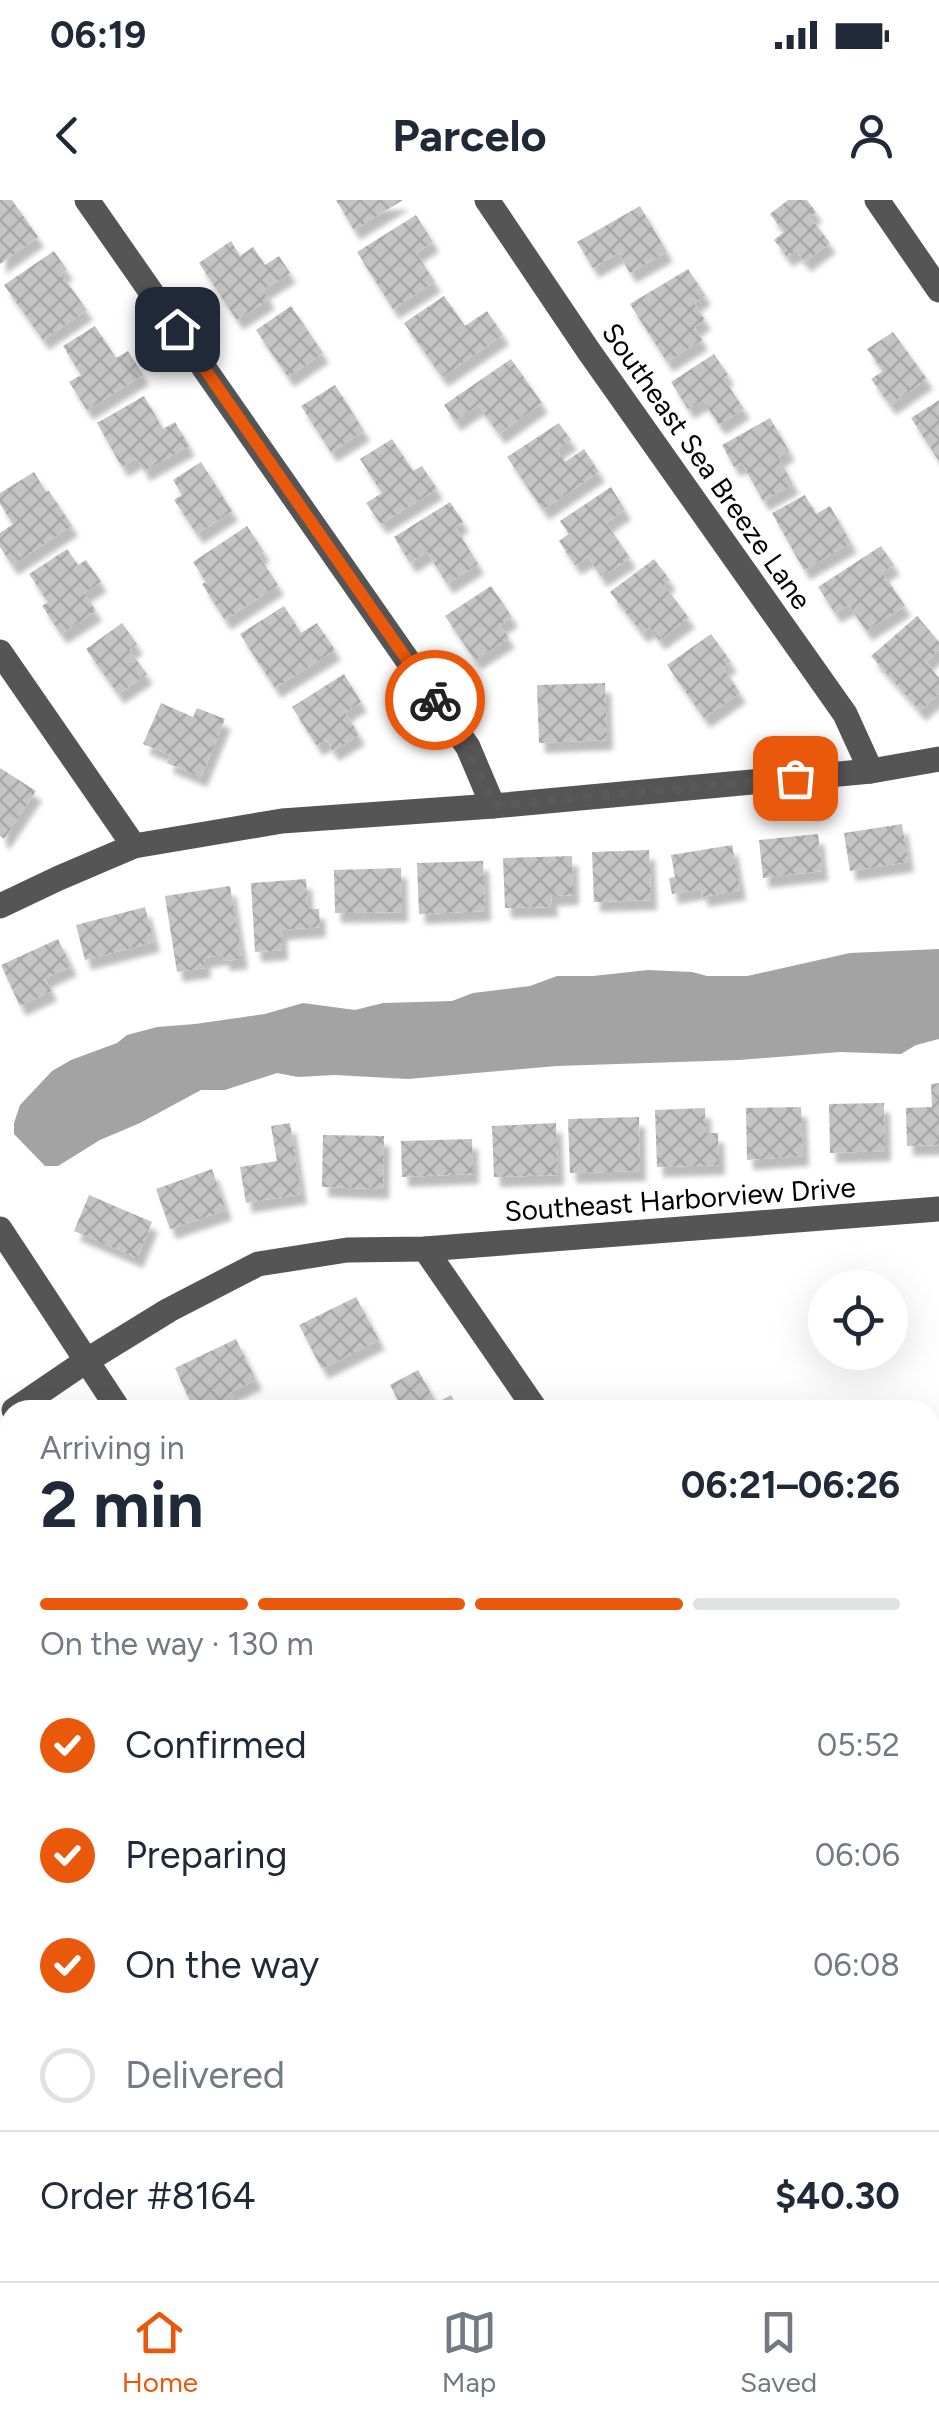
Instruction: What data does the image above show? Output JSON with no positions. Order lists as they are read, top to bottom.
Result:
{
  "streets": {
    "street": ["Southeast Sea Breeze Lane", "Southeast Harborview Drive"]
  },
  "page": {
    "status": "06:19",
    "header": "Parcelo",
    "heading": ["2 min", "Arriving in", "06:21–06:26"],
    "panel": ["Order #8164", "$40.30"],
    "bar": "On the way · 130 m",
    "list": [
      ["Confirmed", "05:52"],
      ["Preparing", "06:06"],
      ["On the way", "06:08"],
      "Delivered"
    ],
    "tabs": ["Home", "Map", "Saved"]
  }
}
